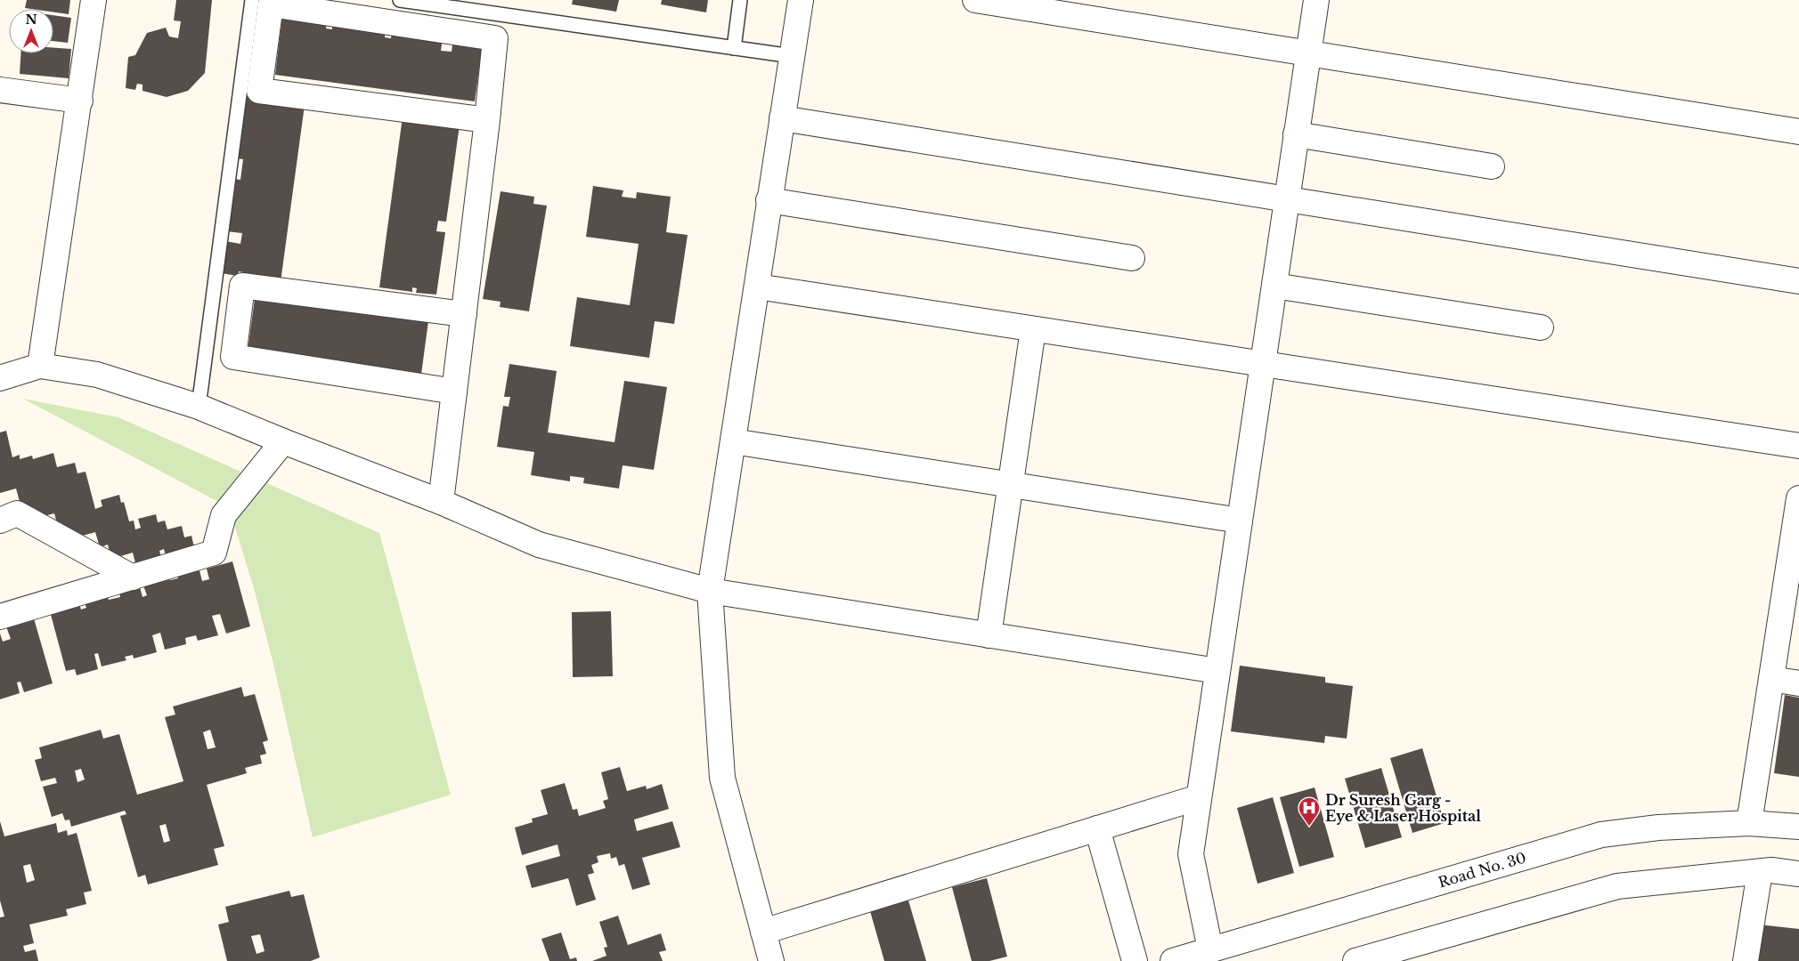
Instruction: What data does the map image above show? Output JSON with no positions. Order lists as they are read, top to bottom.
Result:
{
  "streets": {
    "street": ["Road No. 30"]
  },
  "places": {
    "hospital": ["Dr Suresh Garg - Eye & Laser Hospital"]
  },
  "north": "top"
}
